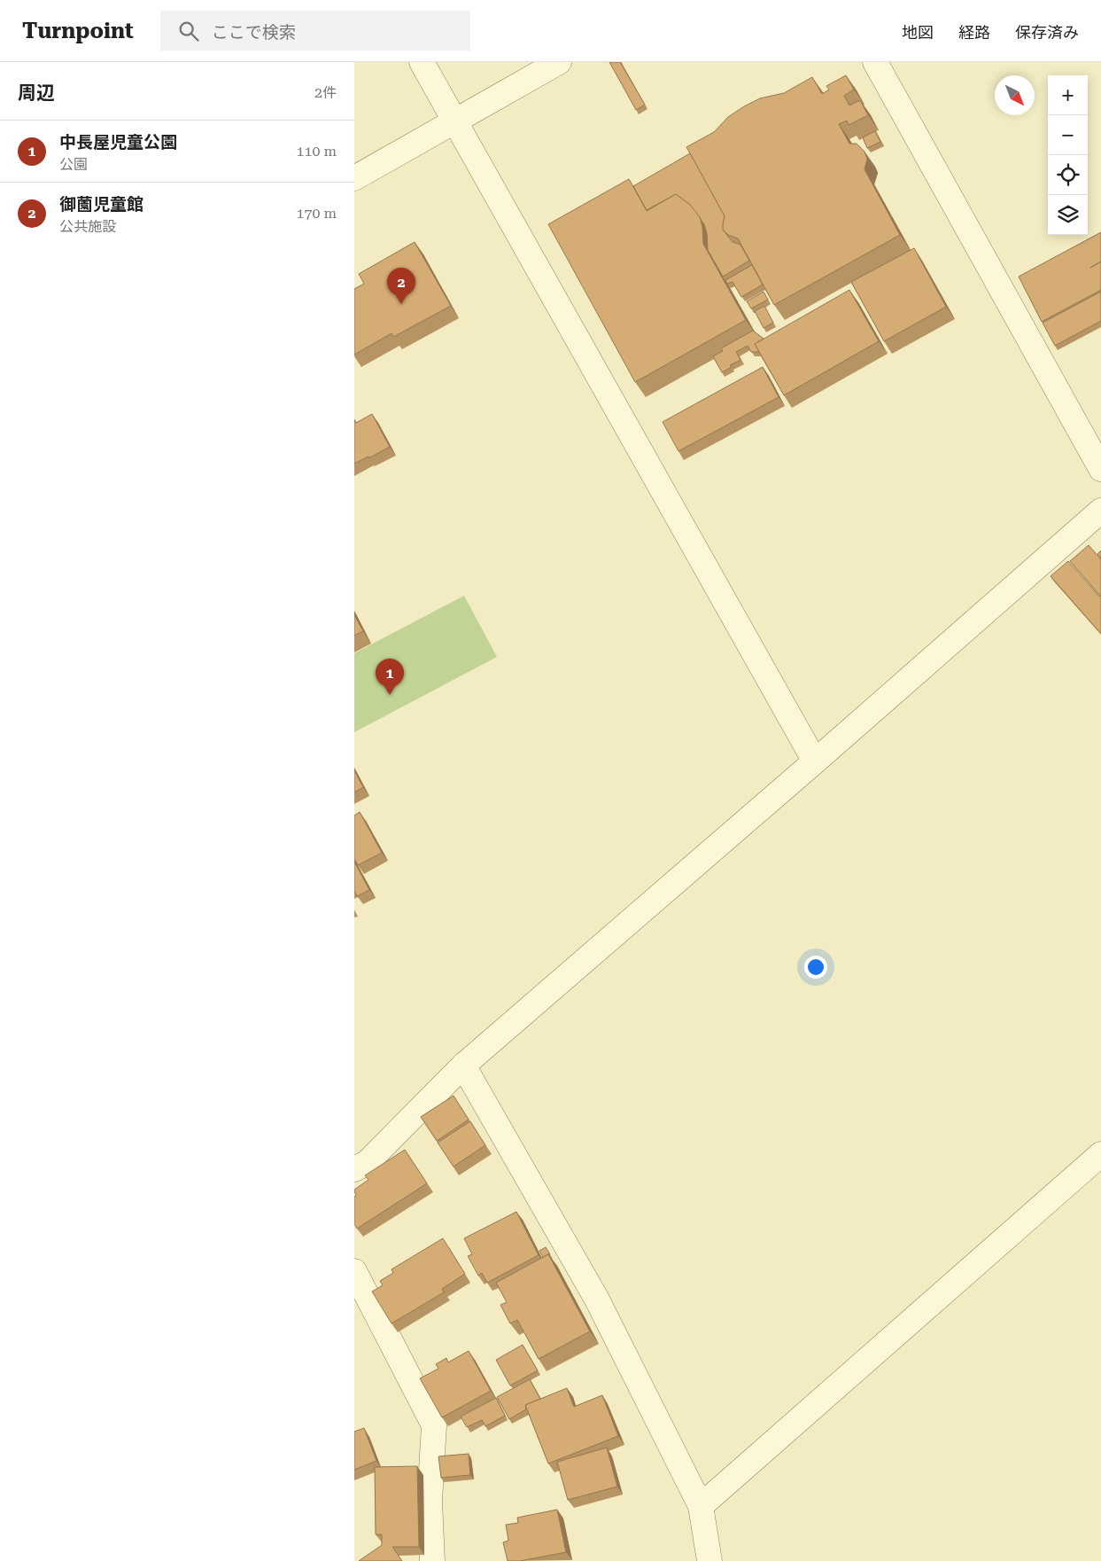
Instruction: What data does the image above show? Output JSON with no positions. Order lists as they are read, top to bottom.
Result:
{
  "north": "bottom right",
  "page": {
    "header": "Turnpoint",
    "search": "ここで検索",
    "nav": ["地図", "経路", "保存済み"],
    "heading": ["周辺", "2件"],
    "map_buttons": ["+", "−"],
    "list": [
      {
        "mark": "1",
        "name": "中長屋児童公園",
        "note": "公園",
        "value": "110 m"
      },
      {
        "mark": "2",
        "name": "御薗児童館",
        "note": "公共施設",
        "value": "170 m"
      }
    ],
    "pins": ["2", "1"]
  }
}
